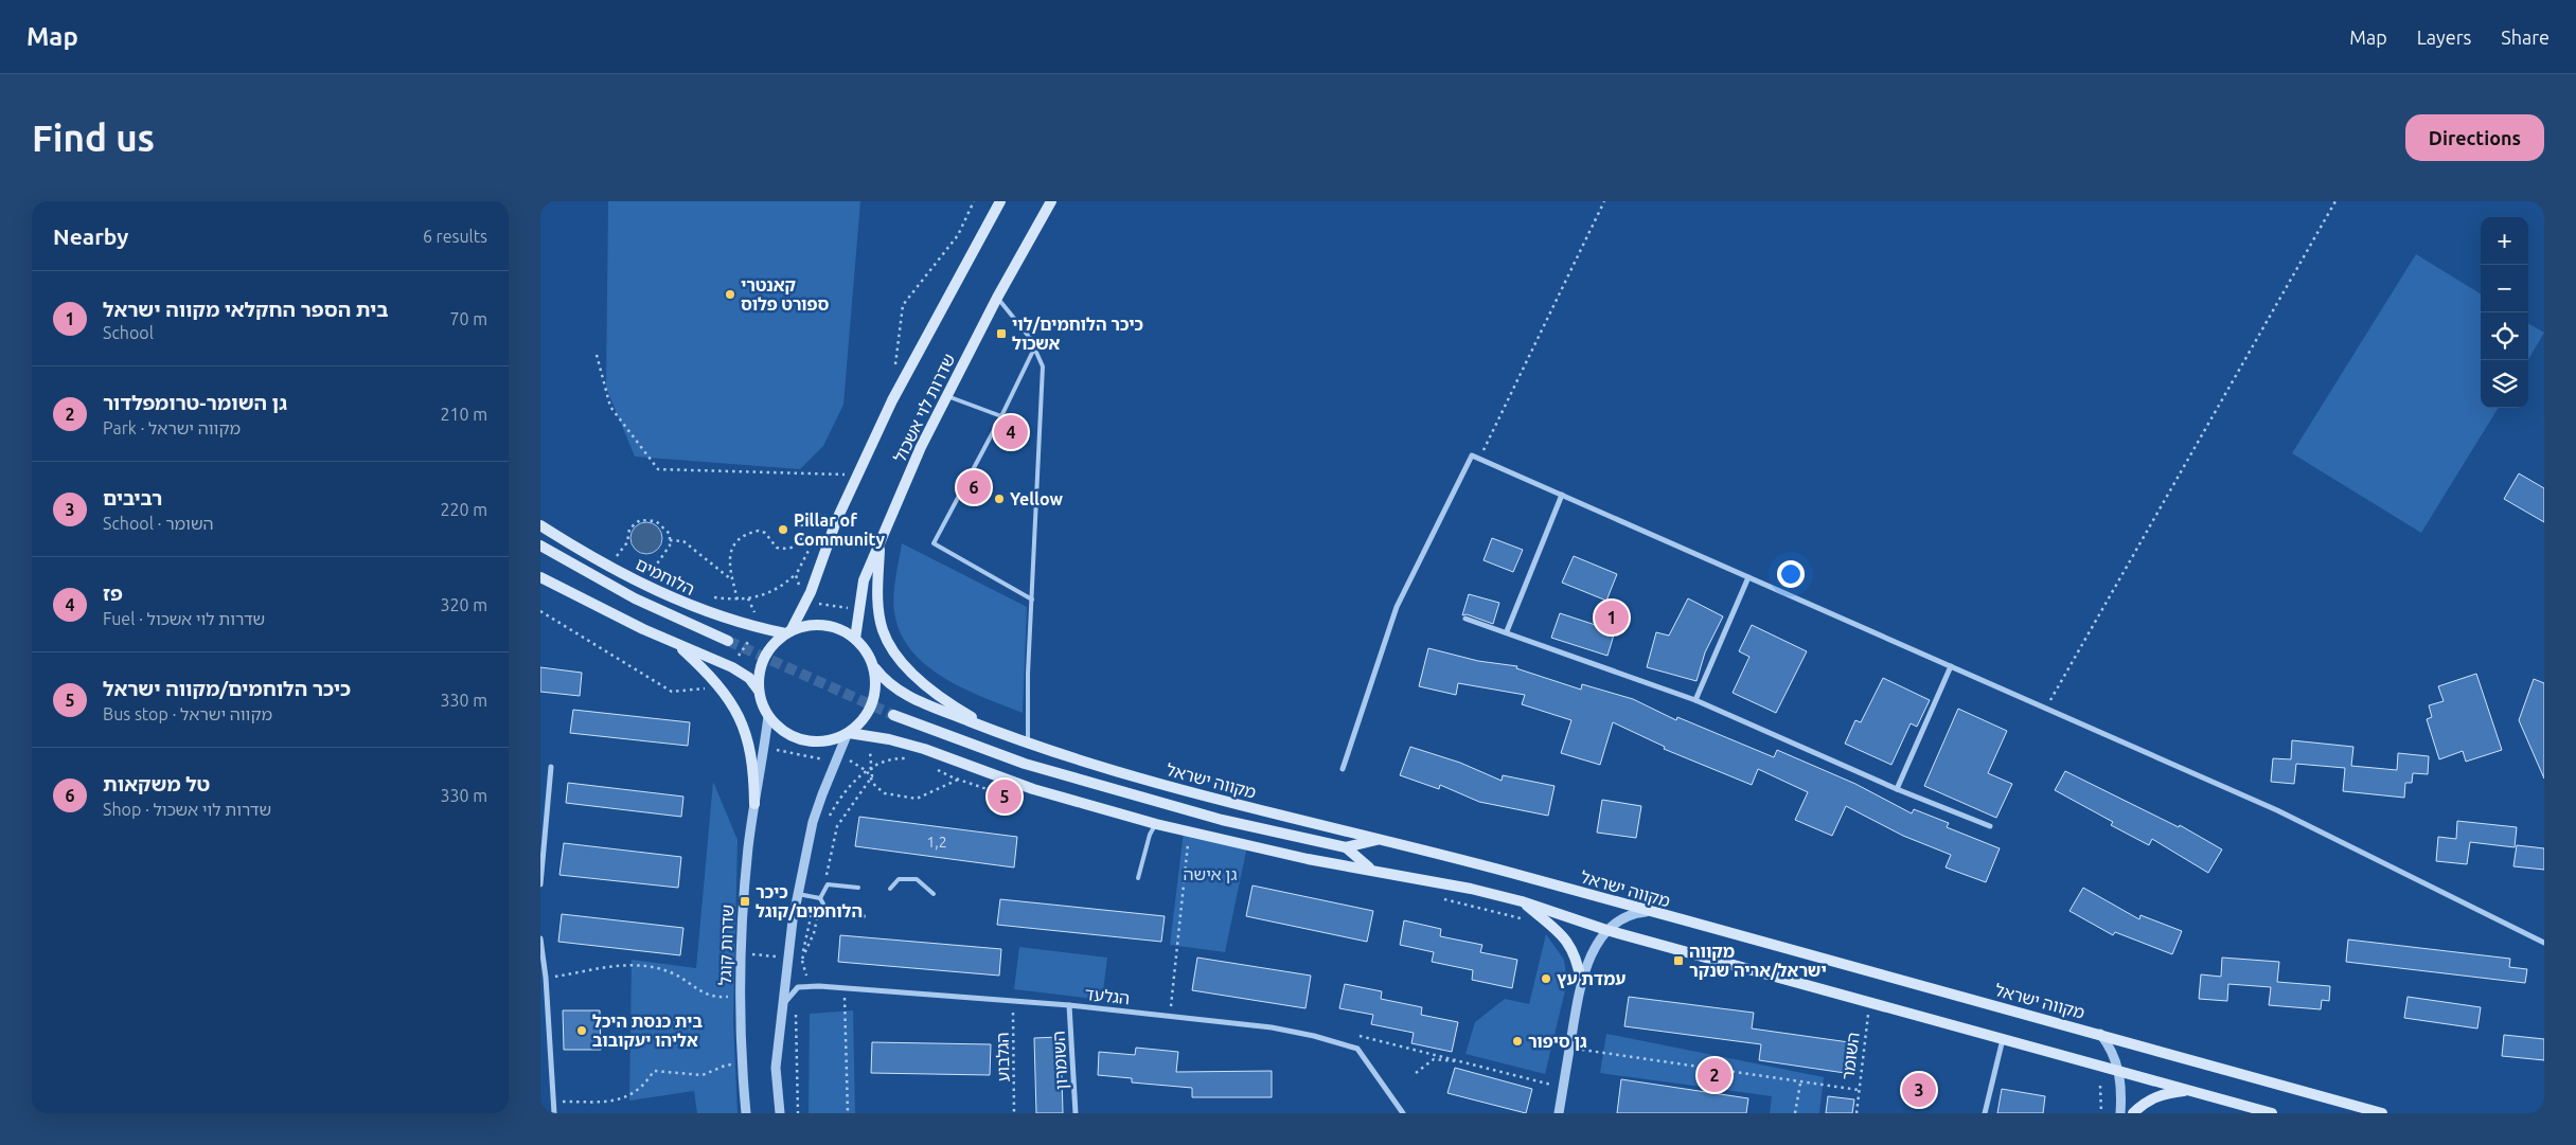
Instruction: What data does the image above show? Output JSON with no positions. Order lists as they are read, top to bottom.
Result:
{
  "streets": {
    "main road": ["שדרות לוי אשכול", "הלוחמים", "מקווה ישראל"],
    "street": ["שדרות קוגל", "הגלעד", "השומרון"],
    "path": ["השומר", "הגלבוע"]
  },
  "crossings": [
    ["שדרות לוי אשכול", "הלוחמים"],
    ["שדרות לוי אשכול", "מקווה ישראל"],
    ["שדרות לוי אשכול", "שדרות קוגל"],
    ["הלוחמים", "מקווה ישראל"],
    ["הלוחמים", "שדרות קוגל"],
    ["מקווה ישראל", "שדרות קוגל"],
    ["הגלעד", "הגלבוע"],
    ["הגלעד", "השומרון"]
  ],
  "parks": ["גן אישה"],
  "places": {
    "other": [
      "קאנטרי ספורט פלוס",
      "Yellow",
      "Pillar of Community",
      "עמדת עץ",
      "בית כנסת היכל אליהו יעקובוב",
      "גן סיפור"
    ],
    "transit": ["כיכר הלוחמים/לוי אשכול", "כיכר הלוחמים/קוגל", "מקווה ישראל/אריה שנקר"]
  },
  "house_numbers": ["1,2"],
  "page": {
    "header": "Map",
    "nav": ["Map", "Layers", "Share"],
    "buttons": "Directions",
    "title": "Find us",
    "heading": ["Nearby", "6 results"],
    "map_buttons": ["+", "−"],
    "list": [
      {
        "mark": "1",
        "name": "בית הספר החקלאי מקווה ישראל",
        "note": "School",
        "value": "70 m"
      },
      {
        "mark": "2",
        "name": "גן השומר-טרומפלדור",
        "note": "Park · מקווה ישראל",
        "value": "210 m"
      },
      {
        "mark": "3",
        "name": "רביבים",
        "note": "School · השומר",
        "value": "220 m"
      },
      {
        "mark": "4",
        "name": "פז",
        "note": "Fuel · שדרות לוי אשכול",
        "value": "320 m"
      },
      {
        "mark": "5",
        "name": "כיכר הלוחמים/מקווה ישראל",
        "note": "Bus stop · מקווה ישראל",
        "value": "330 m"
      },
      {
        "mark": "6",
        "name": "טל משקאות",
        "note": "Shop · שדרות לוי אשכול",
        "value": "330 m"
      }
    ],
    "pins": [
      "4",
      "6",
      "1",
      "5",
      "2",
      "3"
    ]
  }
}
